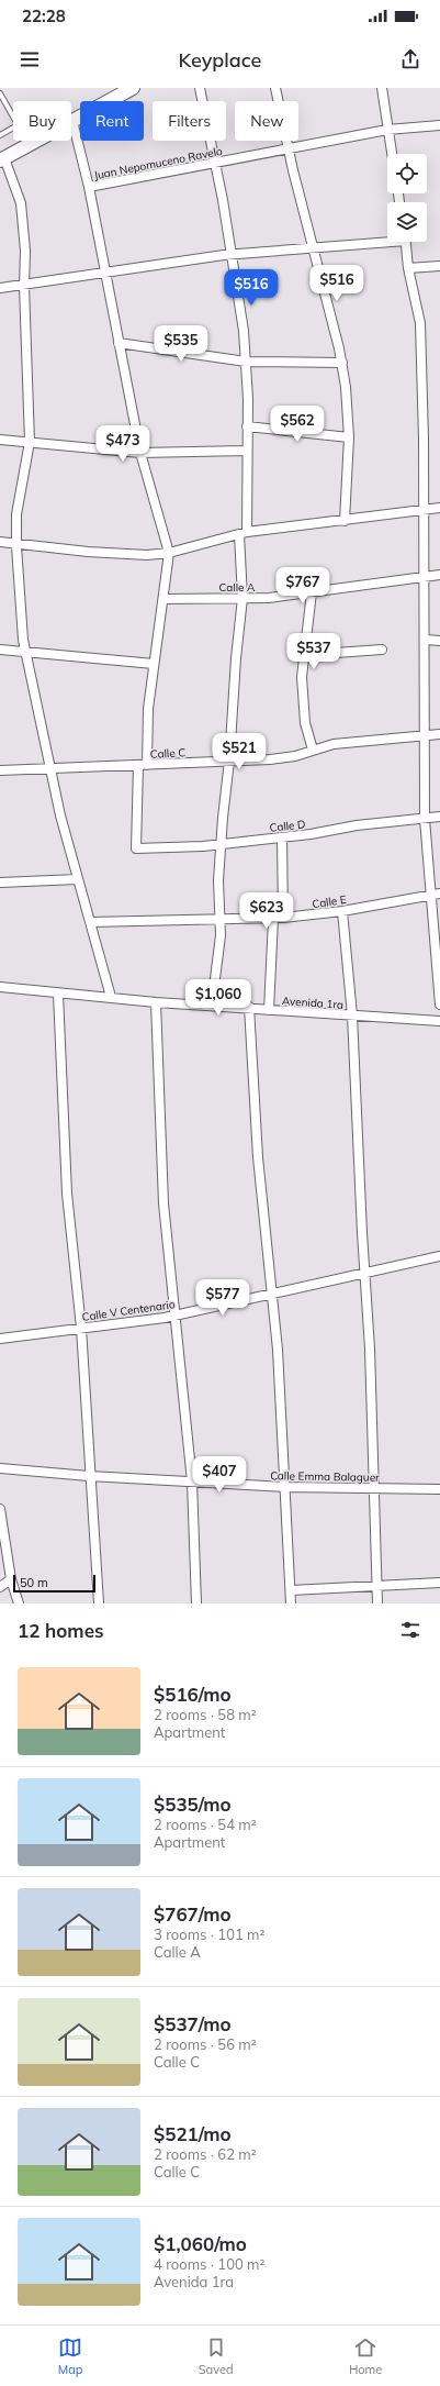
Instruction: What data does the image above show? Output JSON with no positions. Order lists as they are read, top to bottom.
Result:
{
  "streets": {
    "street": [
      "Juan Nepomuceno Ravelo",
      "Calle A",
      "Calle C",
      "Calle D",
      "Calle E",
      "Avenida 1ra",
      "Calle V Centenario",
      "Calle Emma Balaguer"
    ]
  },
  "crossings": [
    ["Calle C", "Calle D"]
  ],
  "scale_bar": "50 m",
  "page": {
    "status": "22:28",
    "header": "Keyplace",
    "chip": [
      "Buy",
      "Rent",
      "Filters",
      "New"
    ],
    "price": [
      "$516",
      "$516",
      "$535",
      "$562",
      "$473",
      "$767",
      "$537",
      "$521",
      "$623",
      "$1,060",
      "$577",
      "$407"
    ],
    "scale": "50 m",
    "heading": "12 homes",
    "list": [
      {
        "name": "$516/mo",
        "note": "2 rooms · 58 m² · Apartment"
      },
      {
        "name": "$535/mo",
        "note": "2 rooms · 54 m² · Apartment"
      },
      {
        "name": "$767/mo",
        "note": "3 rooms · 101 m² · Calle A"
      },
      {
        "name": "$537/mo",
        "note": "2 rooms · 56 m² · Calle C"
      },
      {
        "name": "$521/mo",
        "note": "2 rooms · 62 m² · Calle C"
      },
      {
        "name": "$1,060/mo",
        "note": "4 rooms · 100 m² · Avenida 1ra"
      }
    ],
    "tabs": ["Map", "Saved", "Home"]
  }
}
